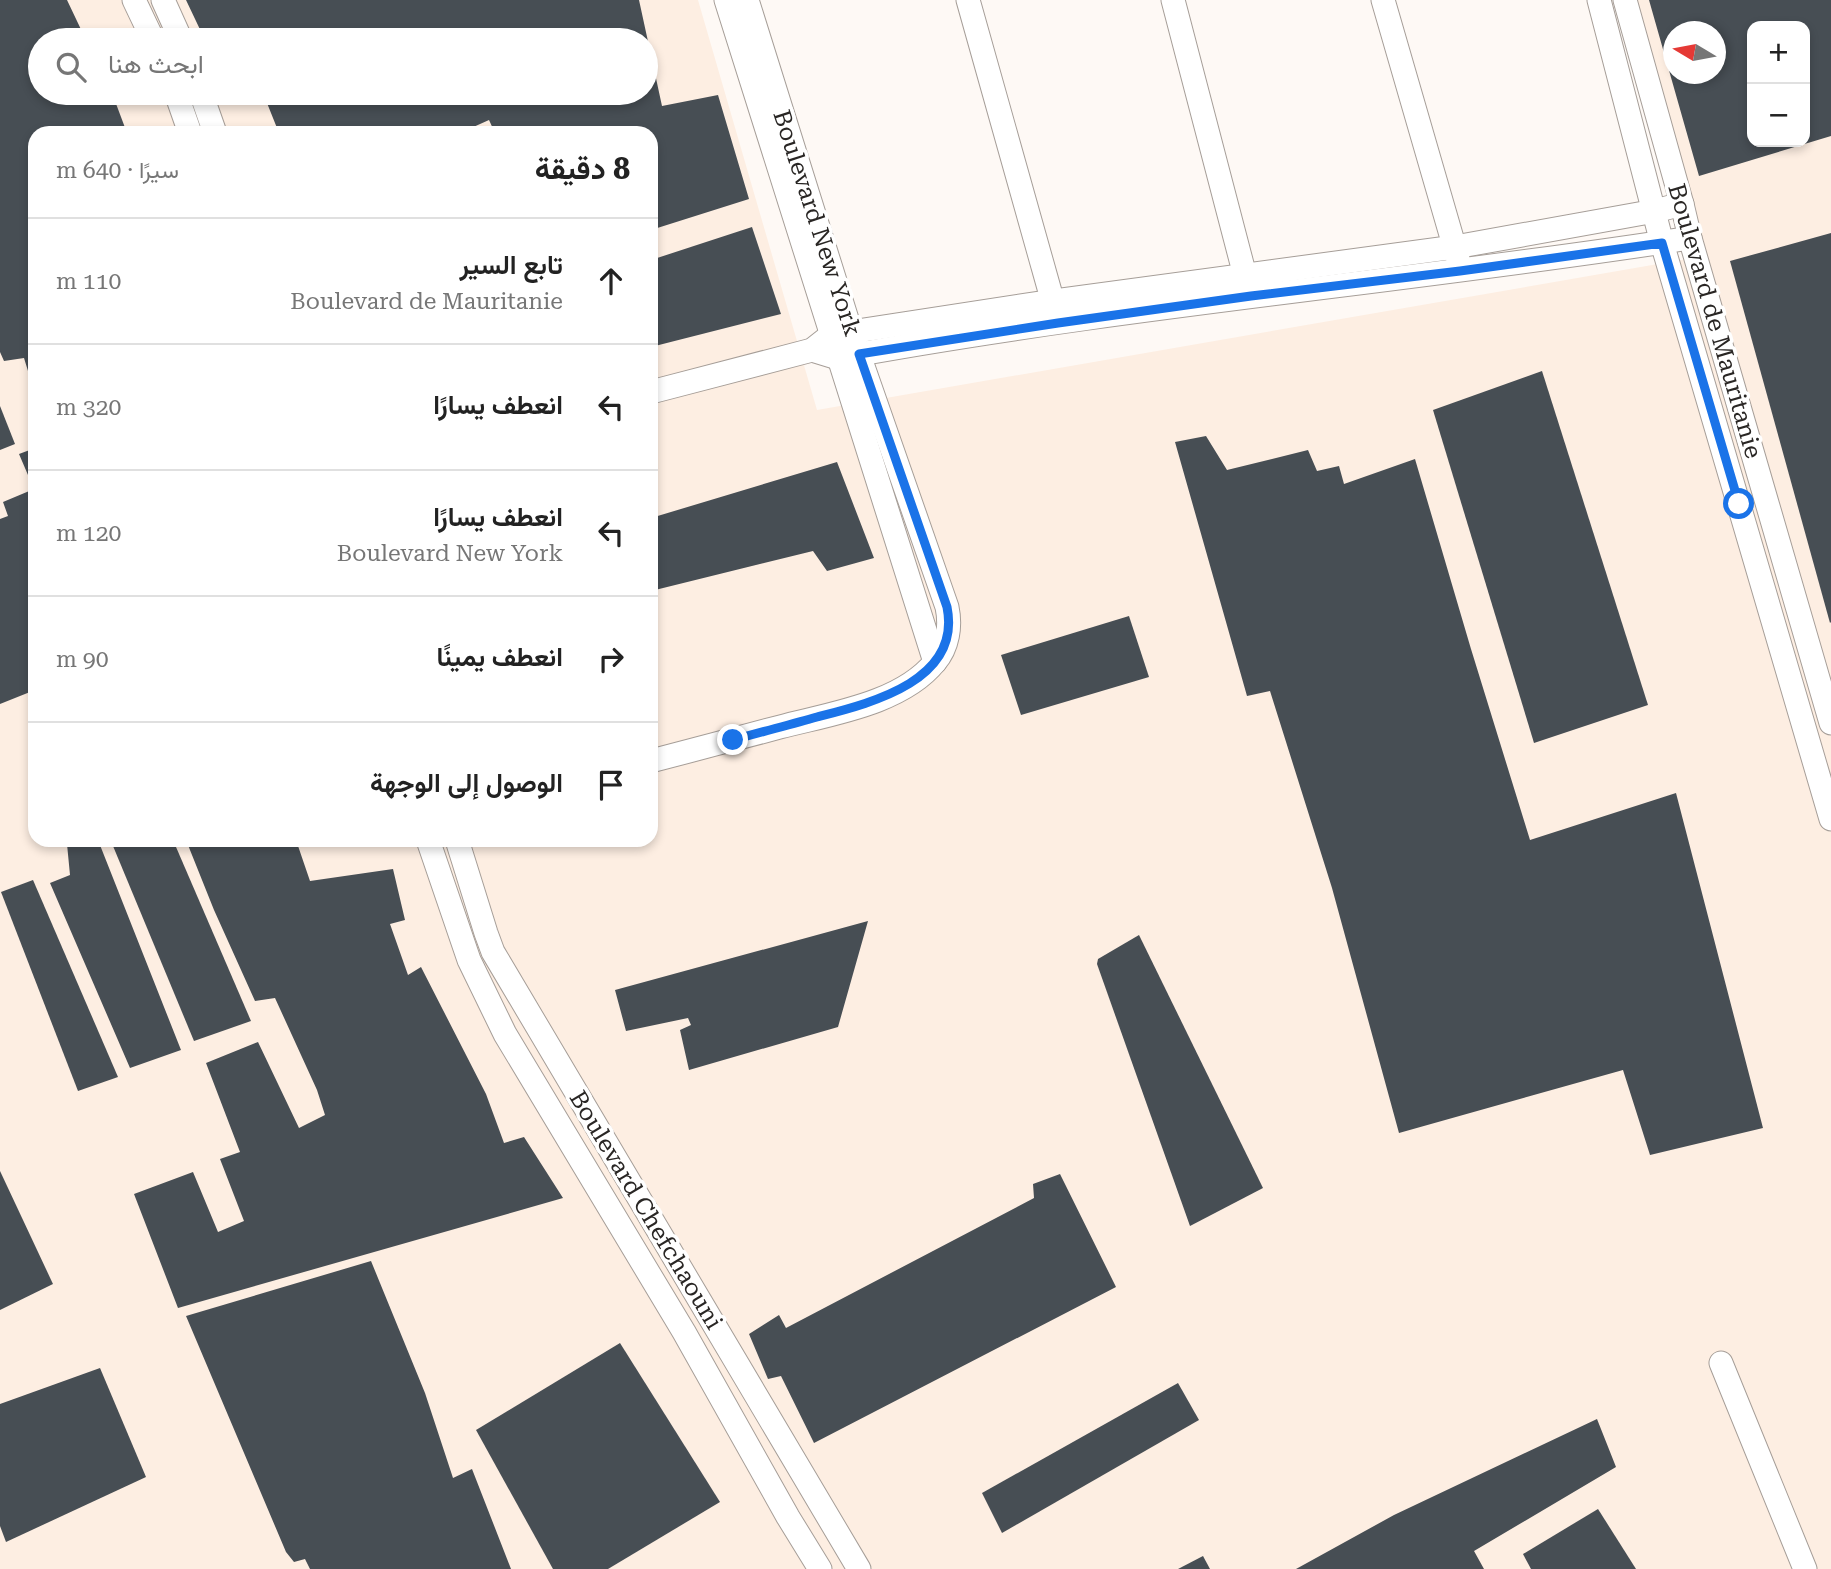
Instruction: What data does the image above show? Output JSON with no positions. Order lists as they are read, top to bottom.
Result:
{
  "streets": {
    "street": ["Boulevard New York", "Boulevard de Mauritanie", "Boulevard Chefchaouni"]
  },
  "north": "left",
  "page": {
    "map_buttons": ["+", "−"],
    "search": "ابحث هنا",
    "heading": ["8 دقيقة", "سيرًا · 640 m"],
    "list": [
      ["تابع السير", "Boulevard de Mauritanie", "110 m"],
      ["انعطف يسارًا", "320 m"],
      ["انعطف يسارًا", "Boulevard New York", "120 m"],
      ["انعطف يمينًا", "90 m"],
      "الوصول إلى الوجهة"
    ]
  }
}
